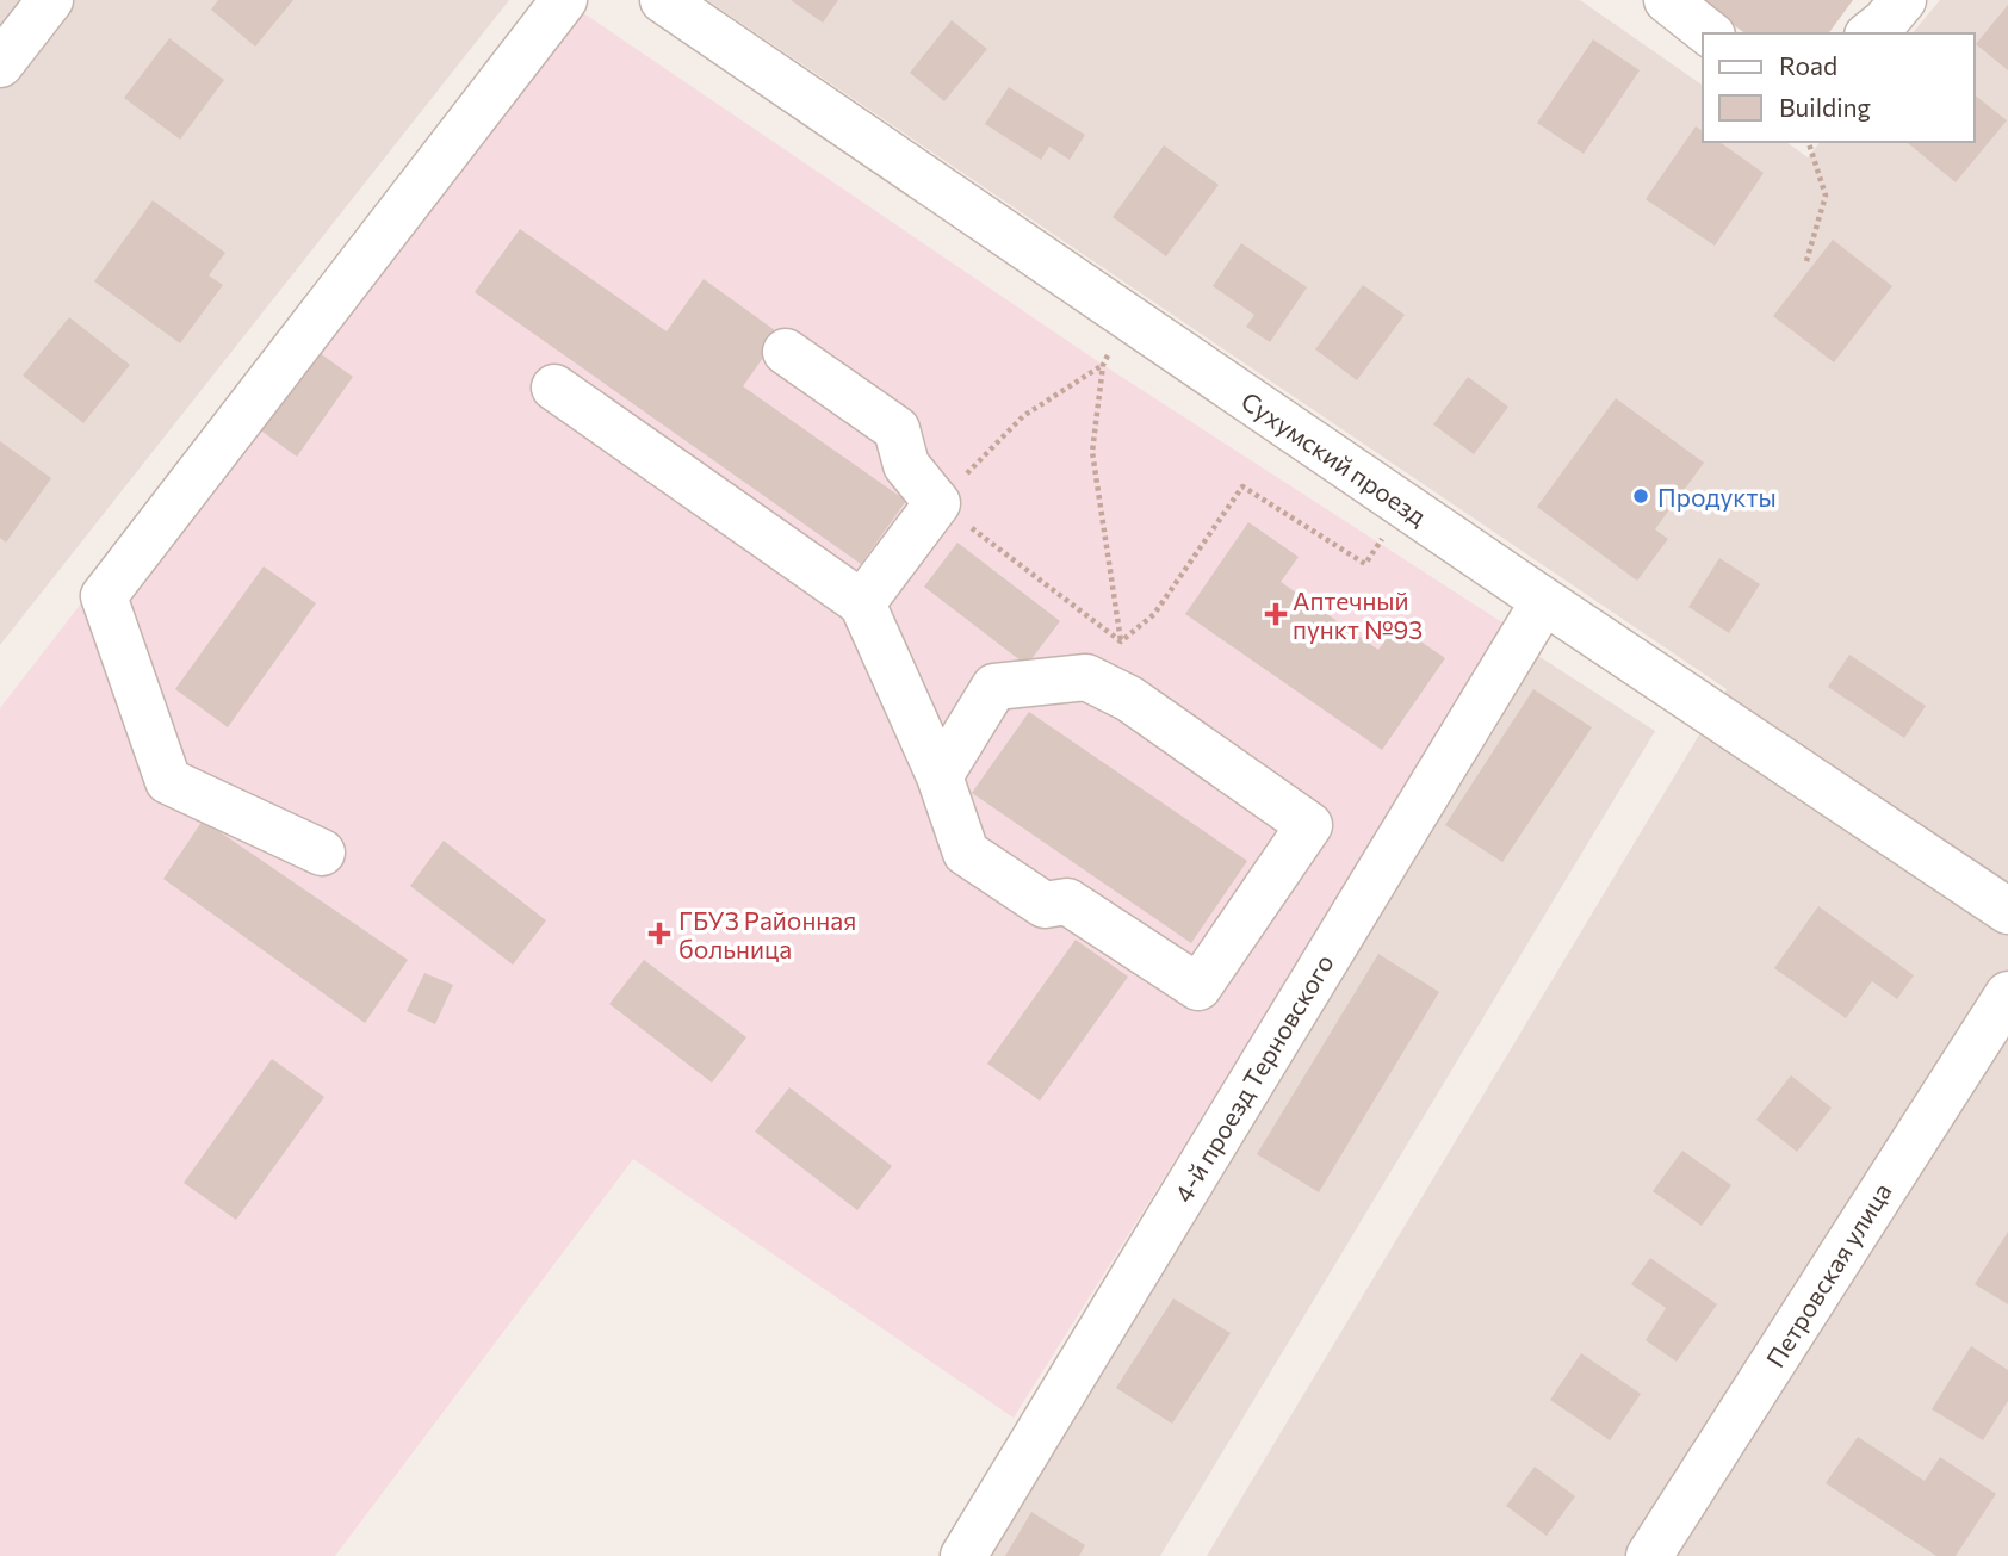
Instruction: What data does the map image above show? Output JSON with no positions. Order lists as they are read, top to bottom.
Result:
{
  "streets": {
    "street": ["Сухумский проезд", "4-й проезд Терновского", "Петровская улица"]
  },
  "crossings": [
    ["Сухумский проезд", "4-й проезд Терновского"]
  ],
  "places": {
    "other": ["Продукты"],
    "health": ["Аптечный пункт №93", "ГБУЗ Районная больница"]
  },
  "legend": ["Road", "Building"]
}
